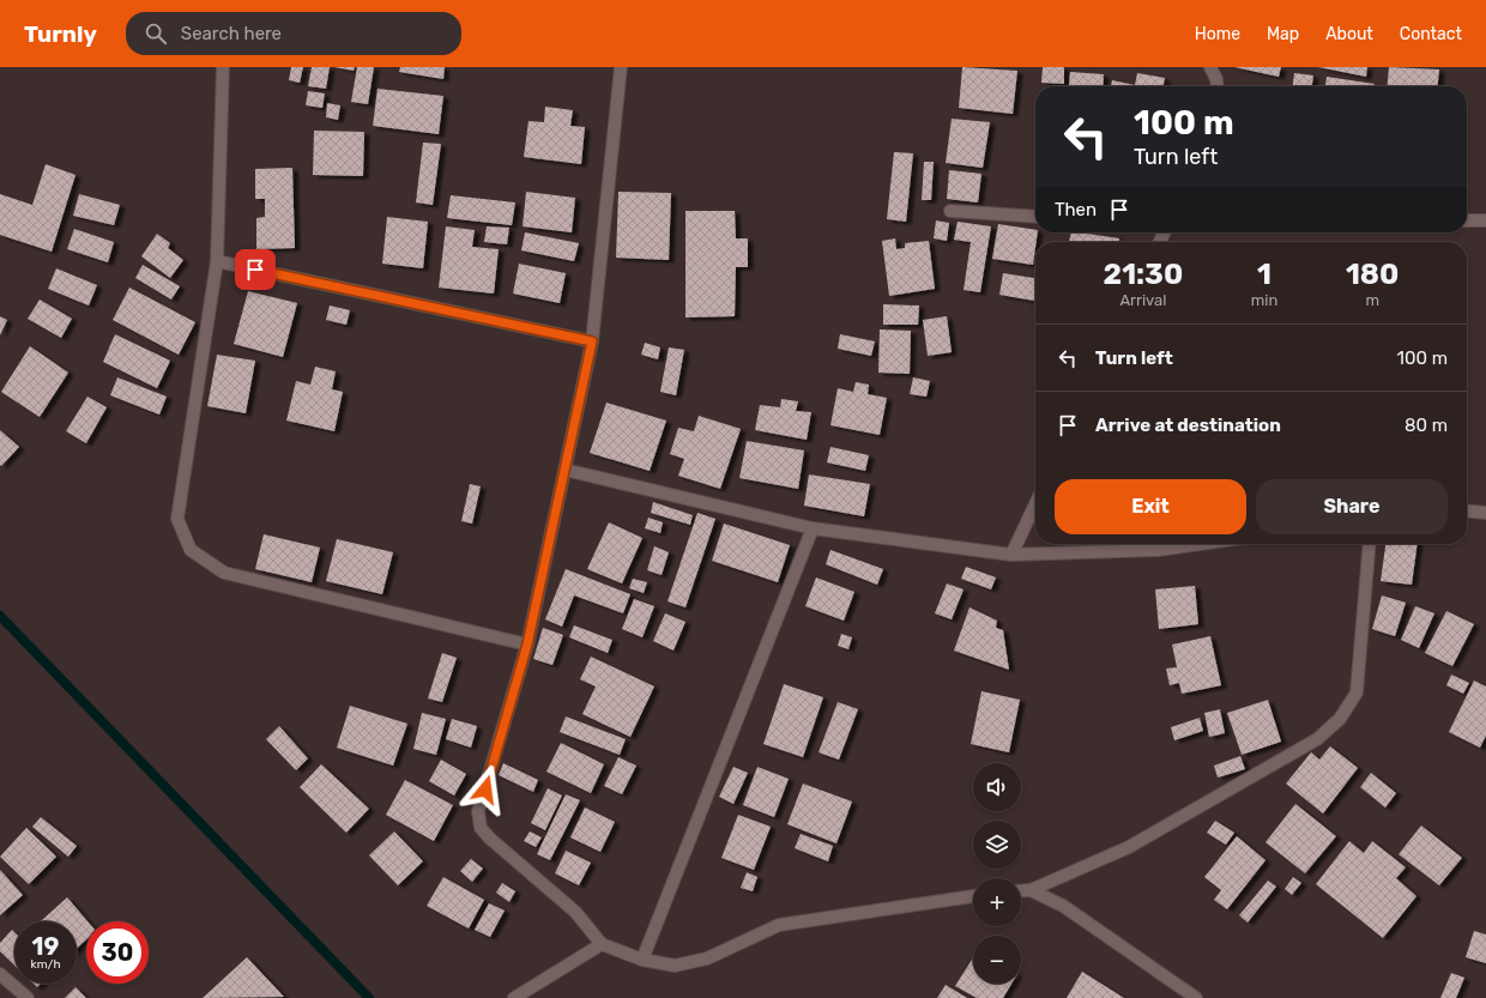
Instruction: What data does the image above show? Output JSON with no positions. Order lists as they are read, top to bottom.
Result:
{
  "page": {
    "header": "Turnly",
    "search": "Search here",
    "nav": [
      "Home",
      "Map",
      "About",
      "Contact"
    ],
    "turn": ["100 m", "Turn left"],
    "then": "Then",
    "eta": [
      "21:30",
      "Arrival",
      "1",
      "min",
      "180",
      "m"
    ],
    "list": [
      {
        "name": "Turn left",
        "value": "100 m"
      },
      {
        "name": "Arrive at destination",
        "value": "80 m"
      }
    ],
    "buttons": ["Exit", "Share"],
    "map_buttons": ["+", "−"],
    "speed": "19 km/h",
    "limit": "30"
  }
}
